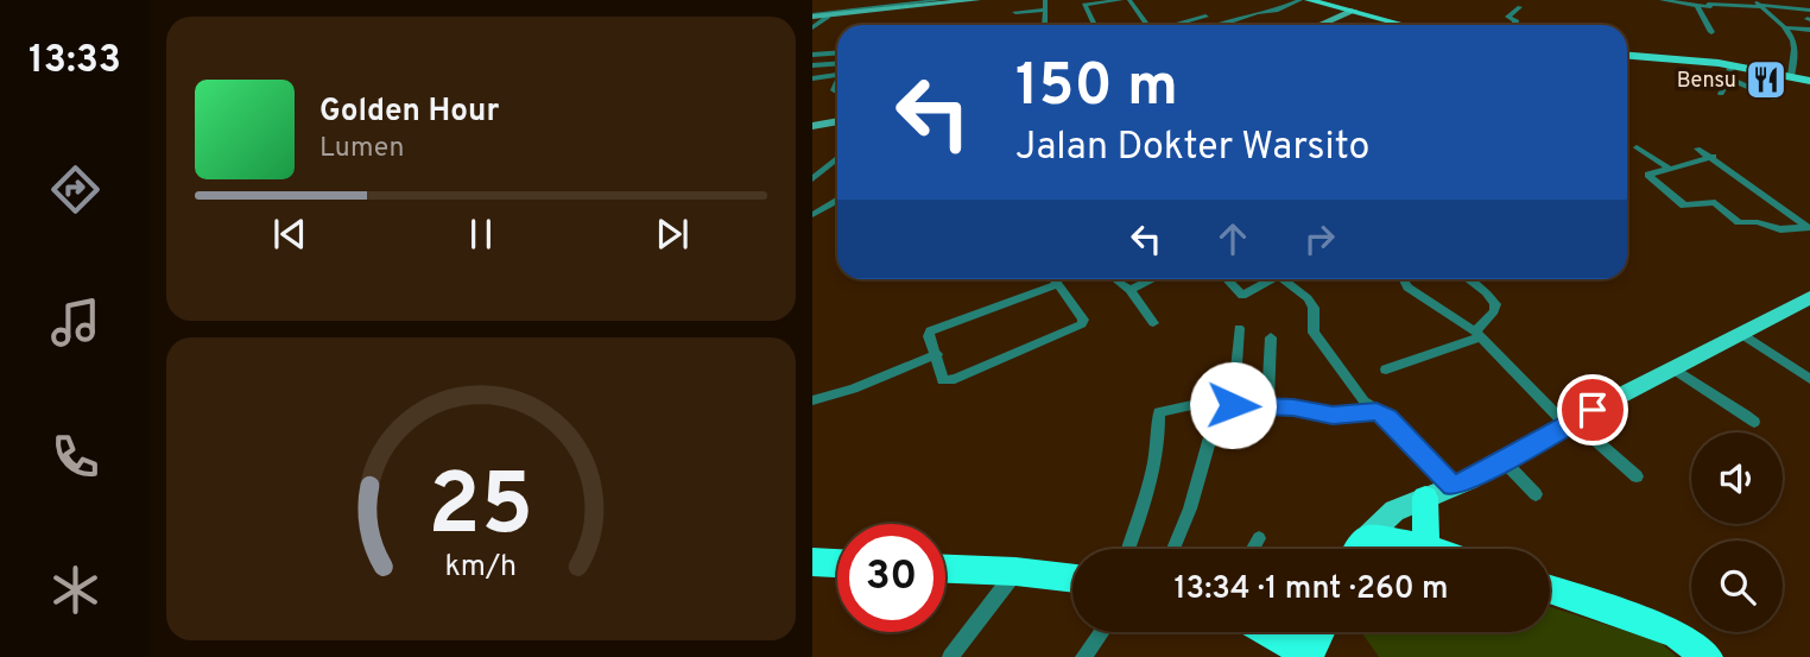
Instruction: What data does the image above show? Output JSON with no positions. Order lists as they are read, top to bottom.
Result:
{
  "places": {
    "restaurant": ["Bensu"]
  },
  "page": {
    "tabs": "13:33",
    "turn": ["150 m", "Jalan Dokter Warsito"],
    "song": ["Golden Hour", "Lumen"],
    "limit": "30",
    "trip": "13:34 · 1 mnt · 260 m",
    "gauge": ["25", "km/h"]
  }
}
